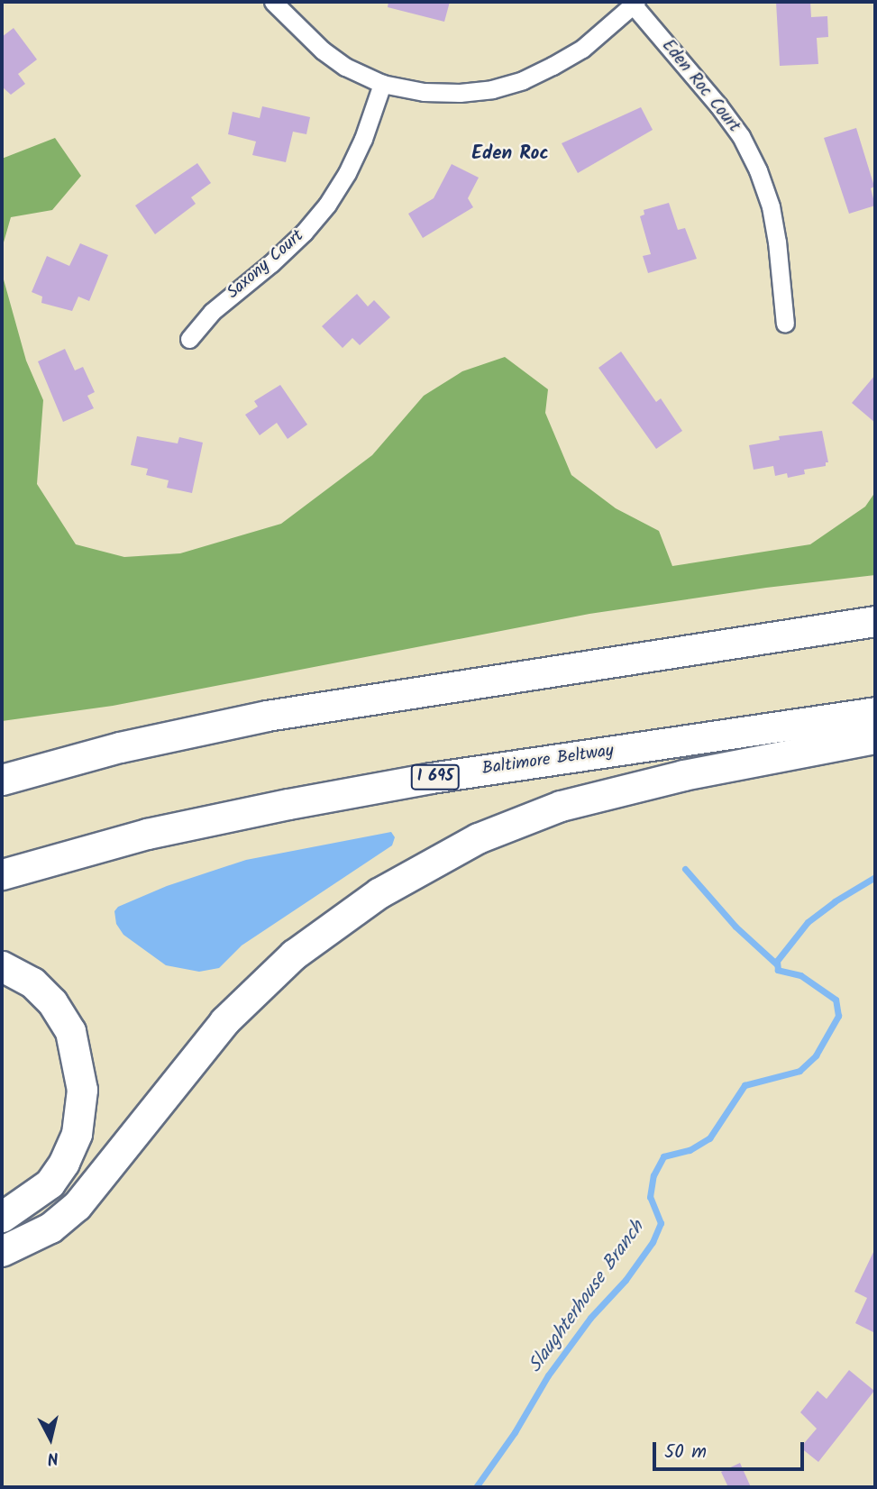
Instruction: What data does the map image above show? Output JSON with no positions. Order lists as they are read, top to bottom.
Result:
{
  "streets": {
    "highway": ["Baltimore Beltway", "I 695"],
    "street": ["Eden Roc Court", "Saxony Court"]
  },
  "districts": ["Eden Roc"],
  "water": ["Slaughterhouse Branch"],
  "scale_bar": "50 m",
  "north": "bottom"
}
